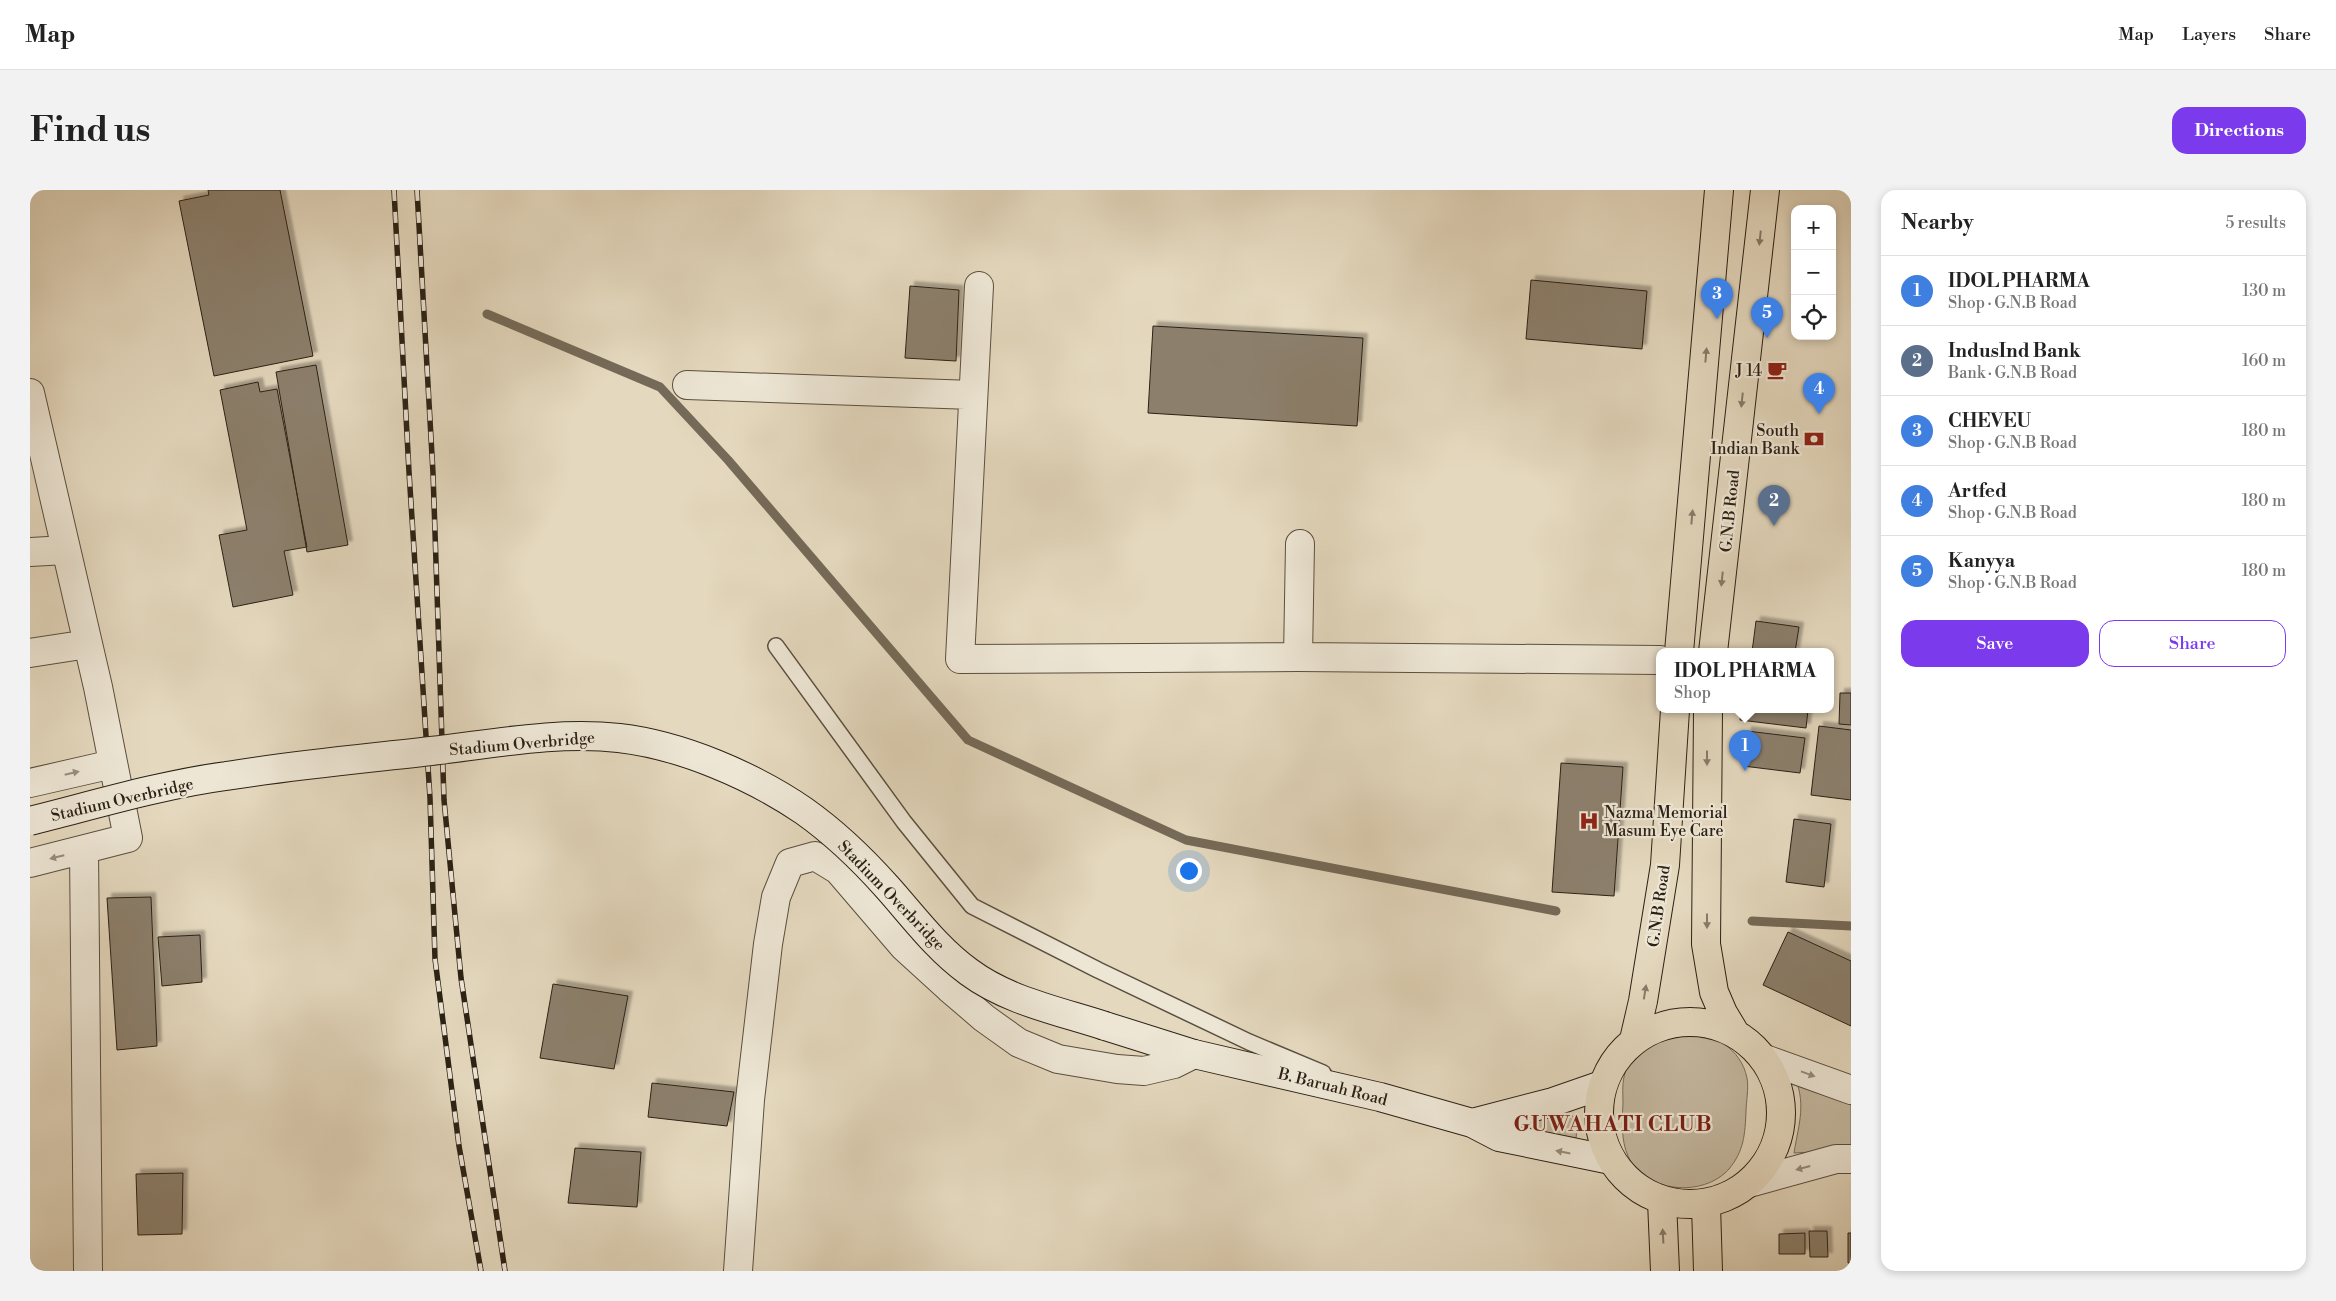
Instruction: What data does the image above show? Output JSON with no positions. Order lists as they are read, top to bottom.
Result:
{
  "streets": {
    "main road": ["G.N.B Road"],
    "street": ["Stadium Overbridge", "B. Baruah Road"]
  },
  "crossings": [
    ["Stadium Overbridge", "B. Baruah Road"]
  ],
  "districts": ["GUWAHATI CLUB"],
  "places": {
    "cafe": ["J 14"],
    "bank": ["South Indian Bank"],
    "hospital": ["Nazma Memorial Masum Eye Care"]
  },
  "page": {
    "header": "Map",
    "nav": ["Map", "Layers", "Share"],
    "buttons": [
      "Directions",
      ["Save", "Share"]
    ],
    "title": "Find us",
    "heading": ["Nearby", "5 results"],
    "map_buttons": ["+", "−"],
    "list": [
      {
        "mark": "1",
        "name": "IDOL PHARMA",
        "note": "Shop · G.N.B Road",
        "value": "130 m"
      },
      {
        "mark": "2",
        "name": "IndusInd Bank",
        "note": "Bank · G.N.B Road",
        "value": "160 m"
      },
      {
        "mark": "3",
        "name": "CHEVEU",
        "note": "Shop · G.N.B Road",
        "value": "180 m"
      },
      {
        "mark": "4",
        "name": "Artfed",
        "note": "Shop · G.N.B Road",
        "value": "180 m"
      },
      {
        "mark": "5",
        "name": "Kanyya",
        "note": "Shop · G.N.B Road",
        "value": "180 m"
      }
    ],
    "pins": [
      "3",
      "5",
      "4",
      "2",
      "1"
    ],
    "popup": ["IDOL PHARMA", "Shop"]
  }
}
